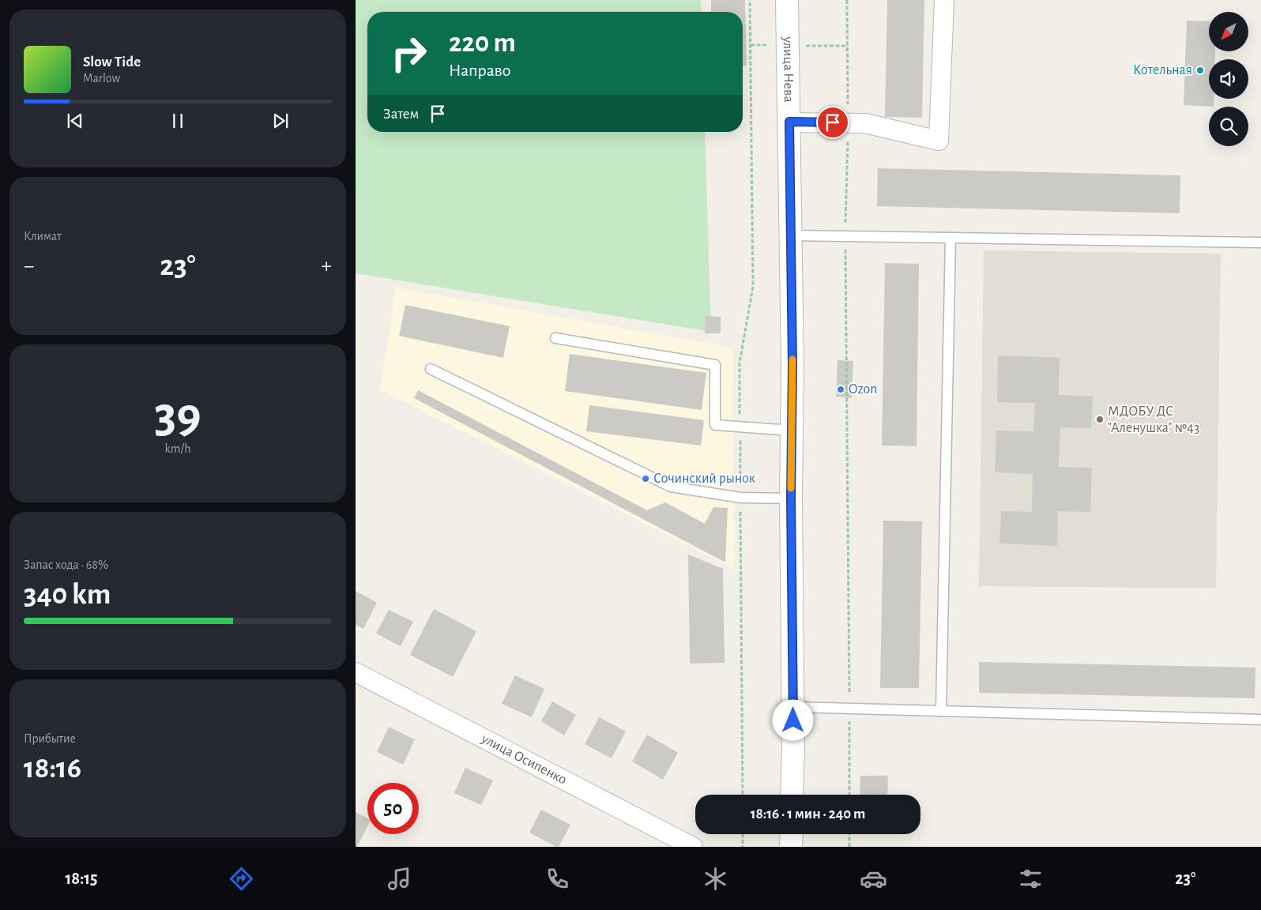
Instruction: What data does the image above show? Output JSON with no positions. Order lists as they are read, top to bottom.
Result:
{
  "streets": {
    "main road": ["улица Нева"],
    "street": ["улица Осипенко"]
  },
  "places": [
    "Котельная",
    "Ozon",
    "МДОБУ ДС \"Аленушка\" №43",
    "Сочинский рынок"
  ],
  "north": "bottom left",
  "page": {
    "turn": ["220 m", "Направо"],
    "song": ["Slow Tide", "Marlow"],
    "then": "Затем",
    "tile": [
      "Климат",
      ["39", "km/h"],
      ["Запас хода · 68%", "340 km"],
      ["Прибытие", "18:16"]
    ],
    "heat": ["−", "23°", "+"],
    "limit": "50",
    "trip": "18:16 · 1 мин · 240 m",
    "tabs": ["18:15", "23°"]
  }
}
